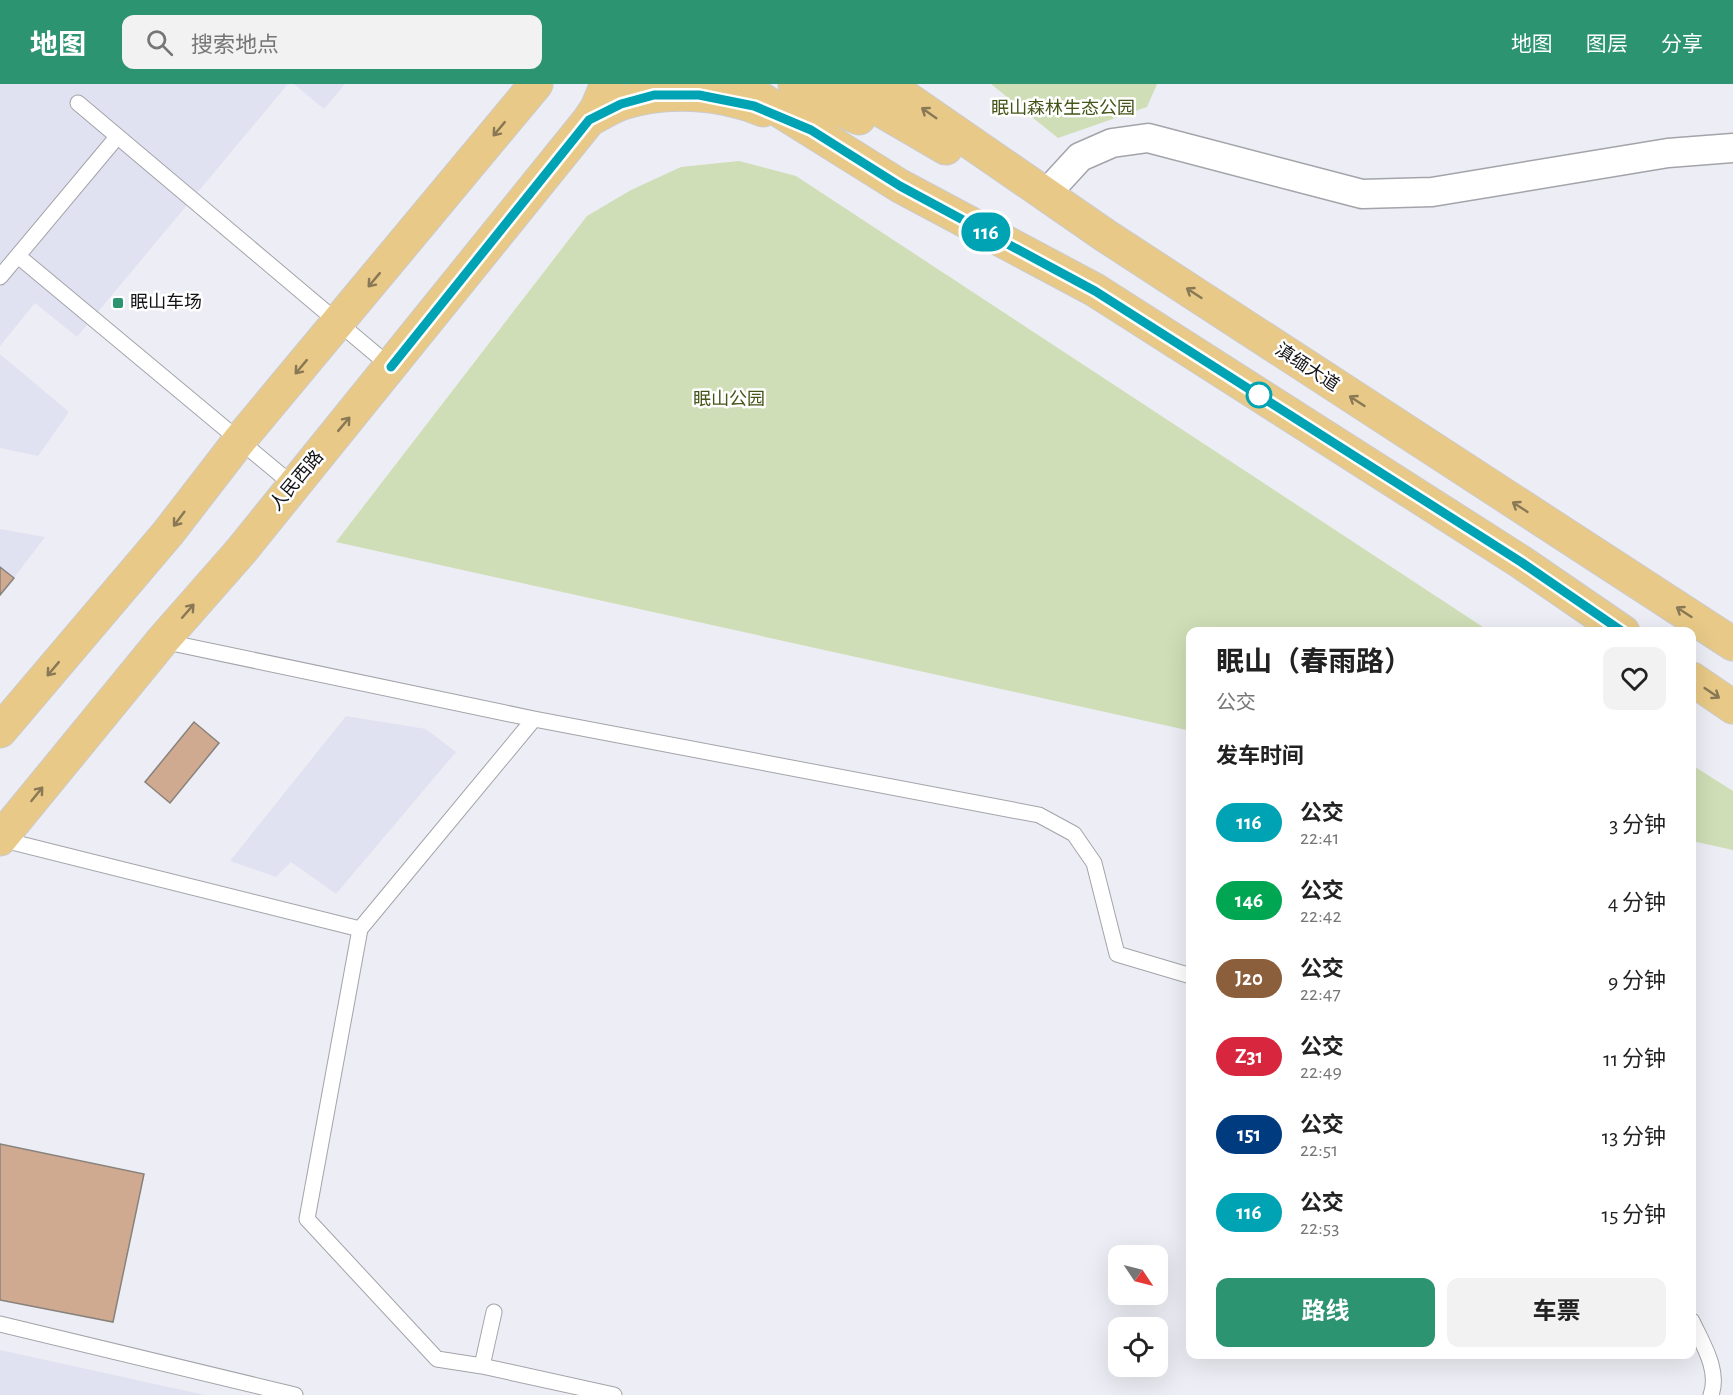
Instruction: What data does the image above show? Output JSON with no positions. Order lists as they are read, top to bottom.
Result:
{
  "streets": {
    "main road": ["滇缅大道", "人民西路"]
  },
  "parks": ["眠山森林生态公园", "眠山公园"],
  "places": {
    "transit": ["眠山车场"]
  },
  "lines": ["bus line 116"],
  "north": "bottom right",
  "page": {
    "header": "地图",
    "search": "搜索地点",
    "nav": ["地图", "图层", "分享"],
    "on_map": "116",
    "heading": [
      ["眠山（春雨路）", "公交"],
      "发车时间"
    ],
    "list": [
      {
        "mark": "116",
        "name": "公交",
        "note": "22:41",
        "value": "3 分钟"
      },
      {
        "mark": "146",
        "name": "公交",
        "note": "22:42",
        "value": "4 分钟"
      },
      {
        "mark": "J20",
        "name": "公交",
        "note": "22:47",
        "value": "9 分钟"
      },
      {
        "mark": "Z31",
        "name": "公交",
        "note": "22:49",
        "value": "11 分钟"
      },
      {
        "mark": "151",
        "name": "公交",
        "note": "22:51",
        "value": "13 分钟"
      },
      {
        "mark": "116",
        "name": "公交",
        "note": "22:53",
        "value": "15 分钟"
      }
    ],
    "buttons": ["路线", "车票"]
  }
}
